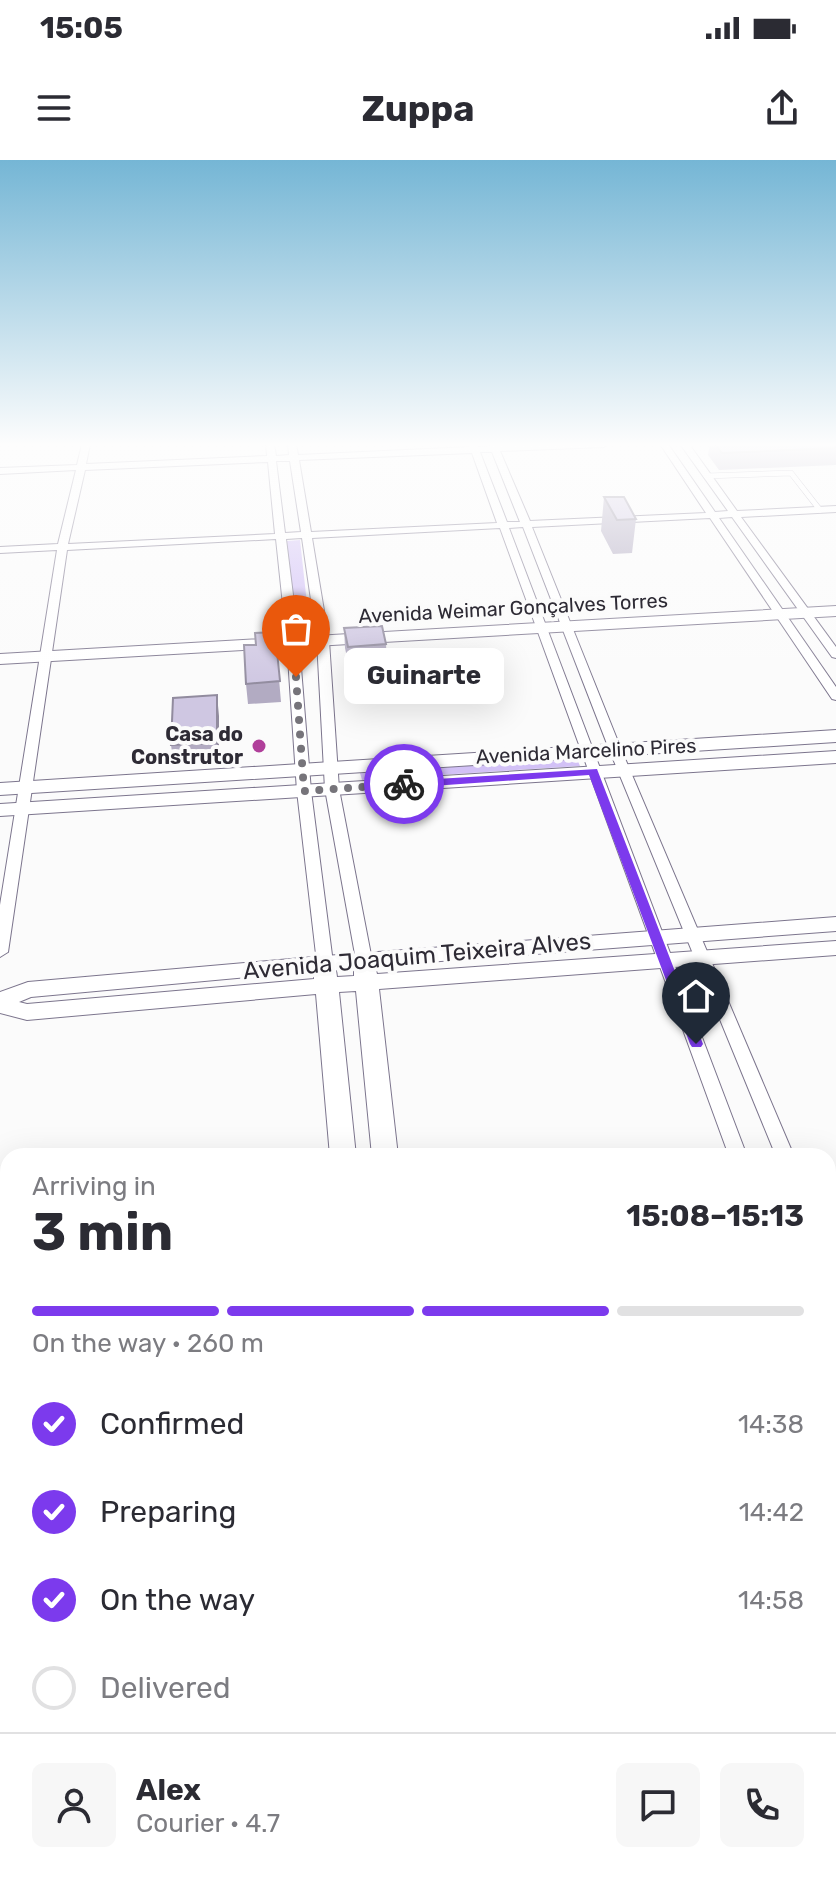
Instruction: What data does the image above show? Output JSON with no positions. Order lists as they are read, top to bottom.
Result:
{
  "streets": {
    "main road": ["Avenida Weimar Gonçalves Torres", "Avenida Marcelino Pires", "Avenida Joaquim Teixeira Alves"]
  },
  "places": ["Guinarte", "Casa do Construtor"],
  "page": {
    "status": "15:05",
    "header": "Zuppa",
    "bubble": "Guinarte",
    "heading": ["3 min", "Arriving in", "15:08–15:13"],
    "panel": ["Alex", "Courier · 4.7"],
    "bar": "On the way · 260 m",
    "list": [
      ["Confirmed", "14:38"],
      ["Preparing", "14:42"],
      ["On the way", "14:58"],
      "Delivered"
    ]
  }
}
